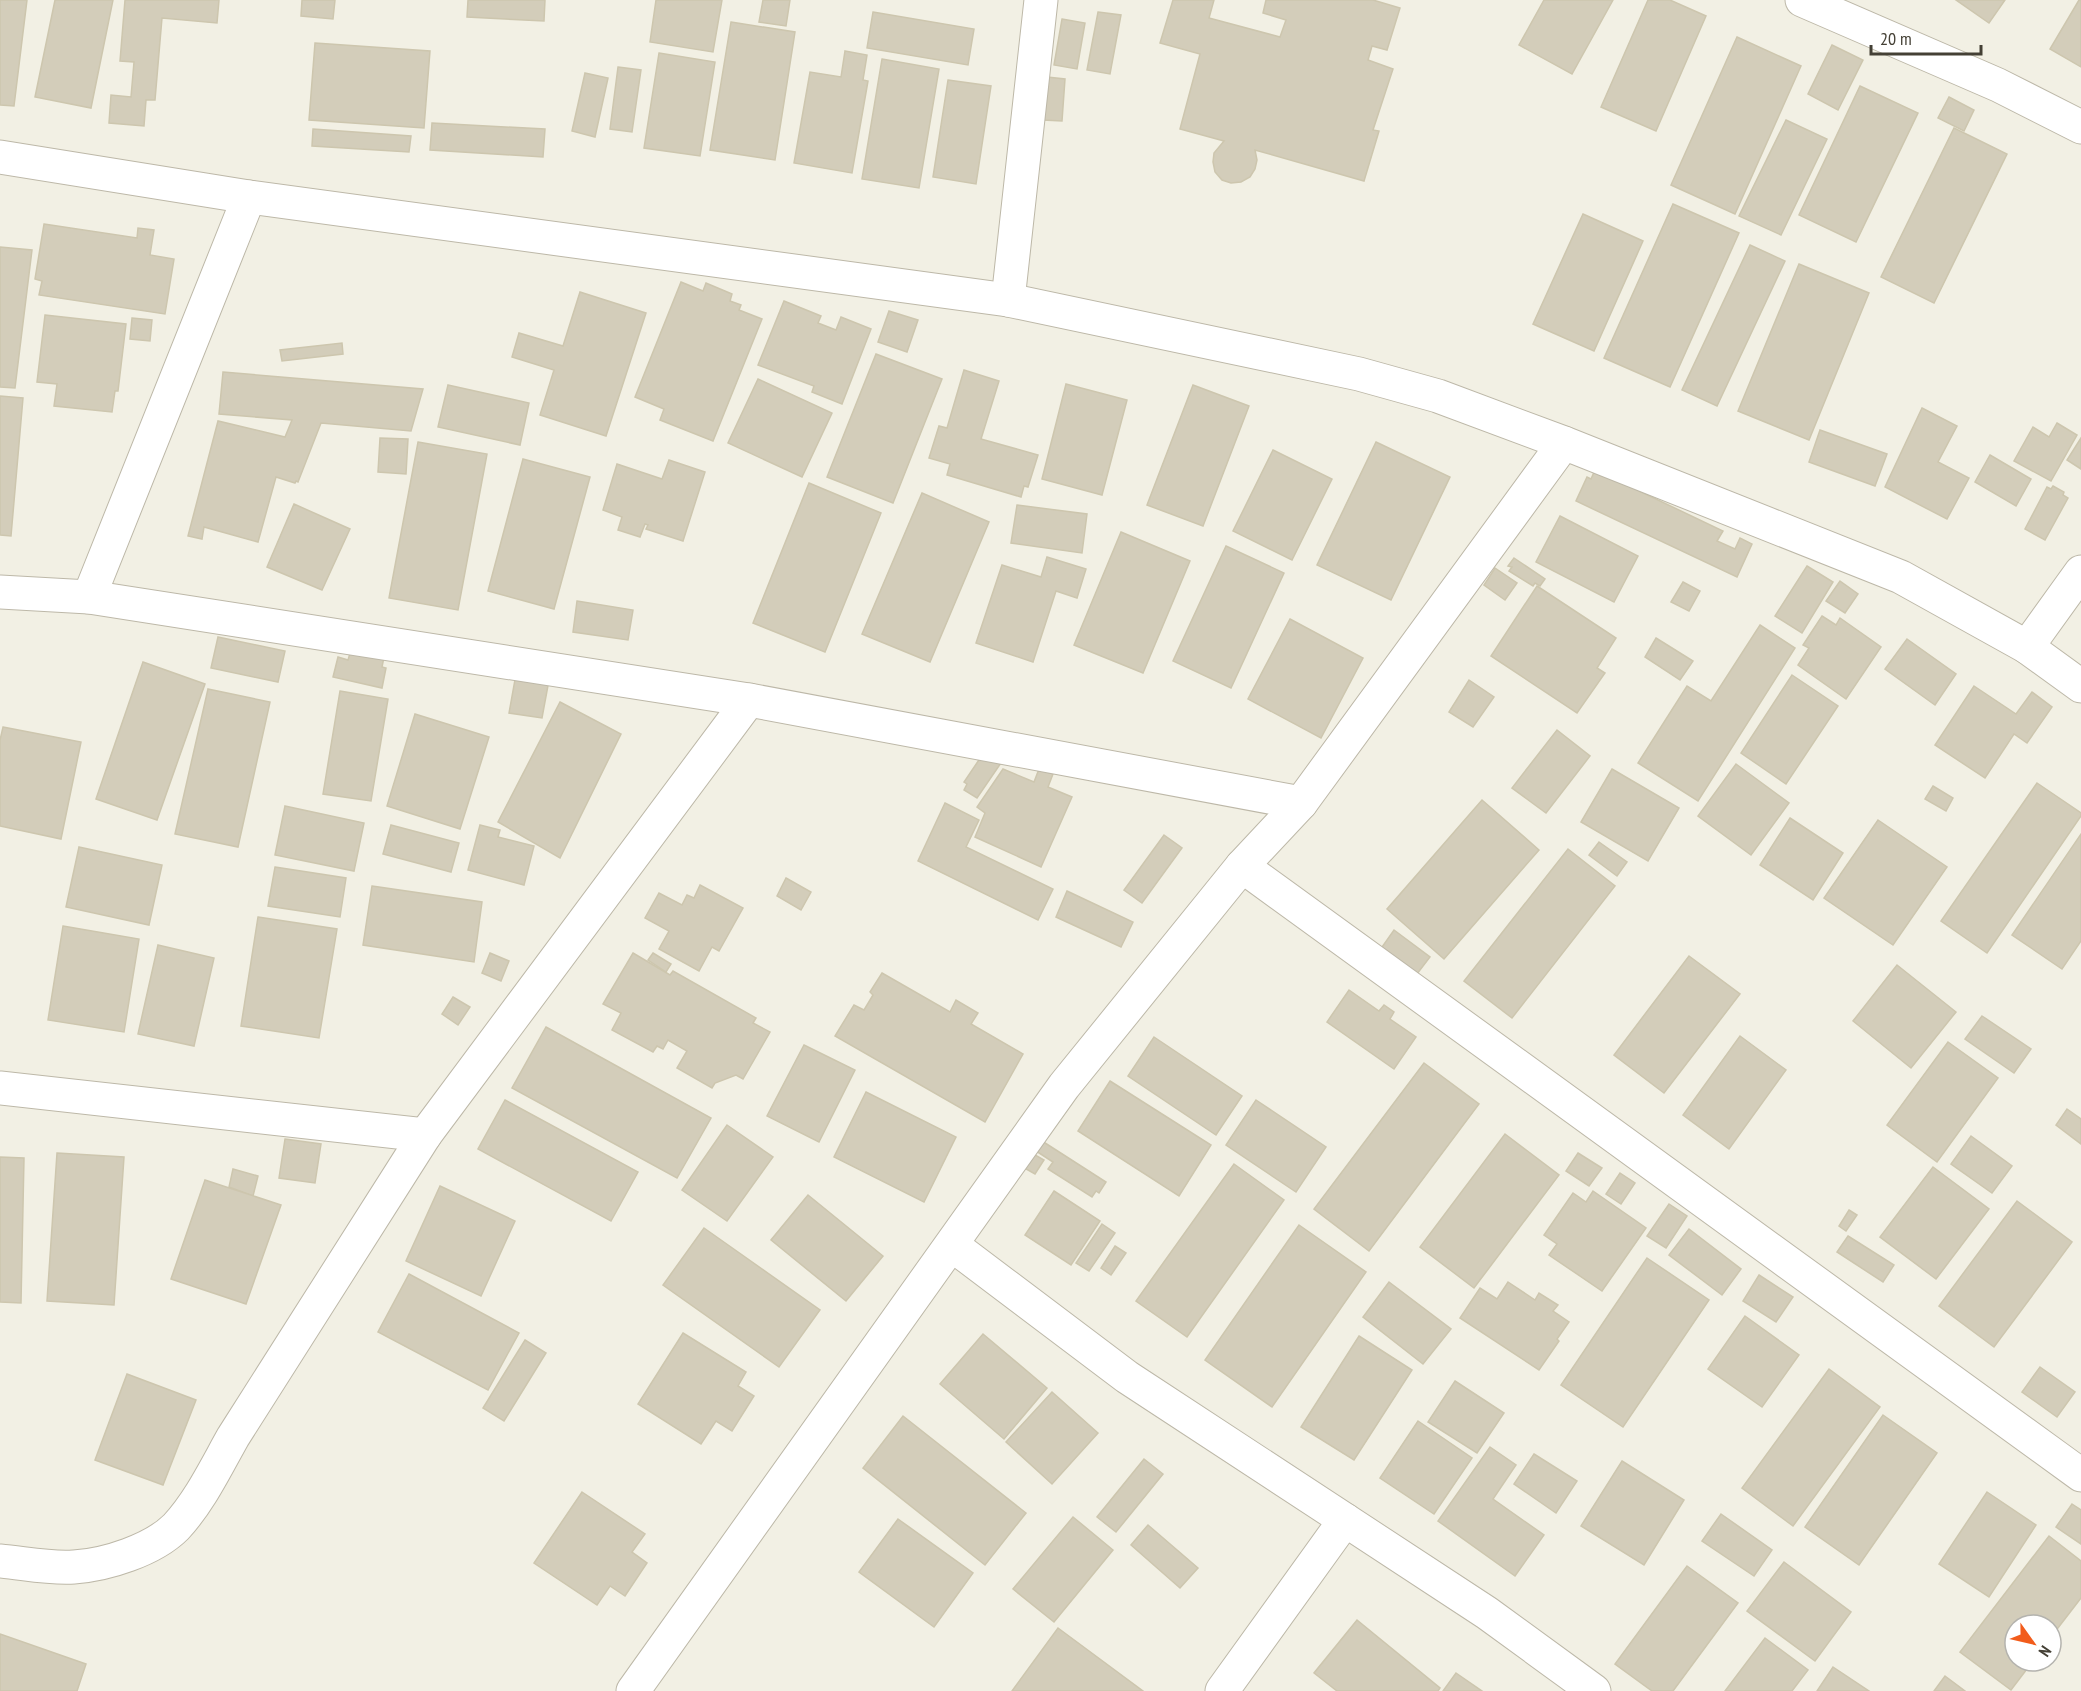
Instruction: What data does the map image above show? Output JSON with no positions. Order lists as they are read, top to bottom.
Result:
{
  "scale_bar": "20 m",
  "north": "bottom right"
}
